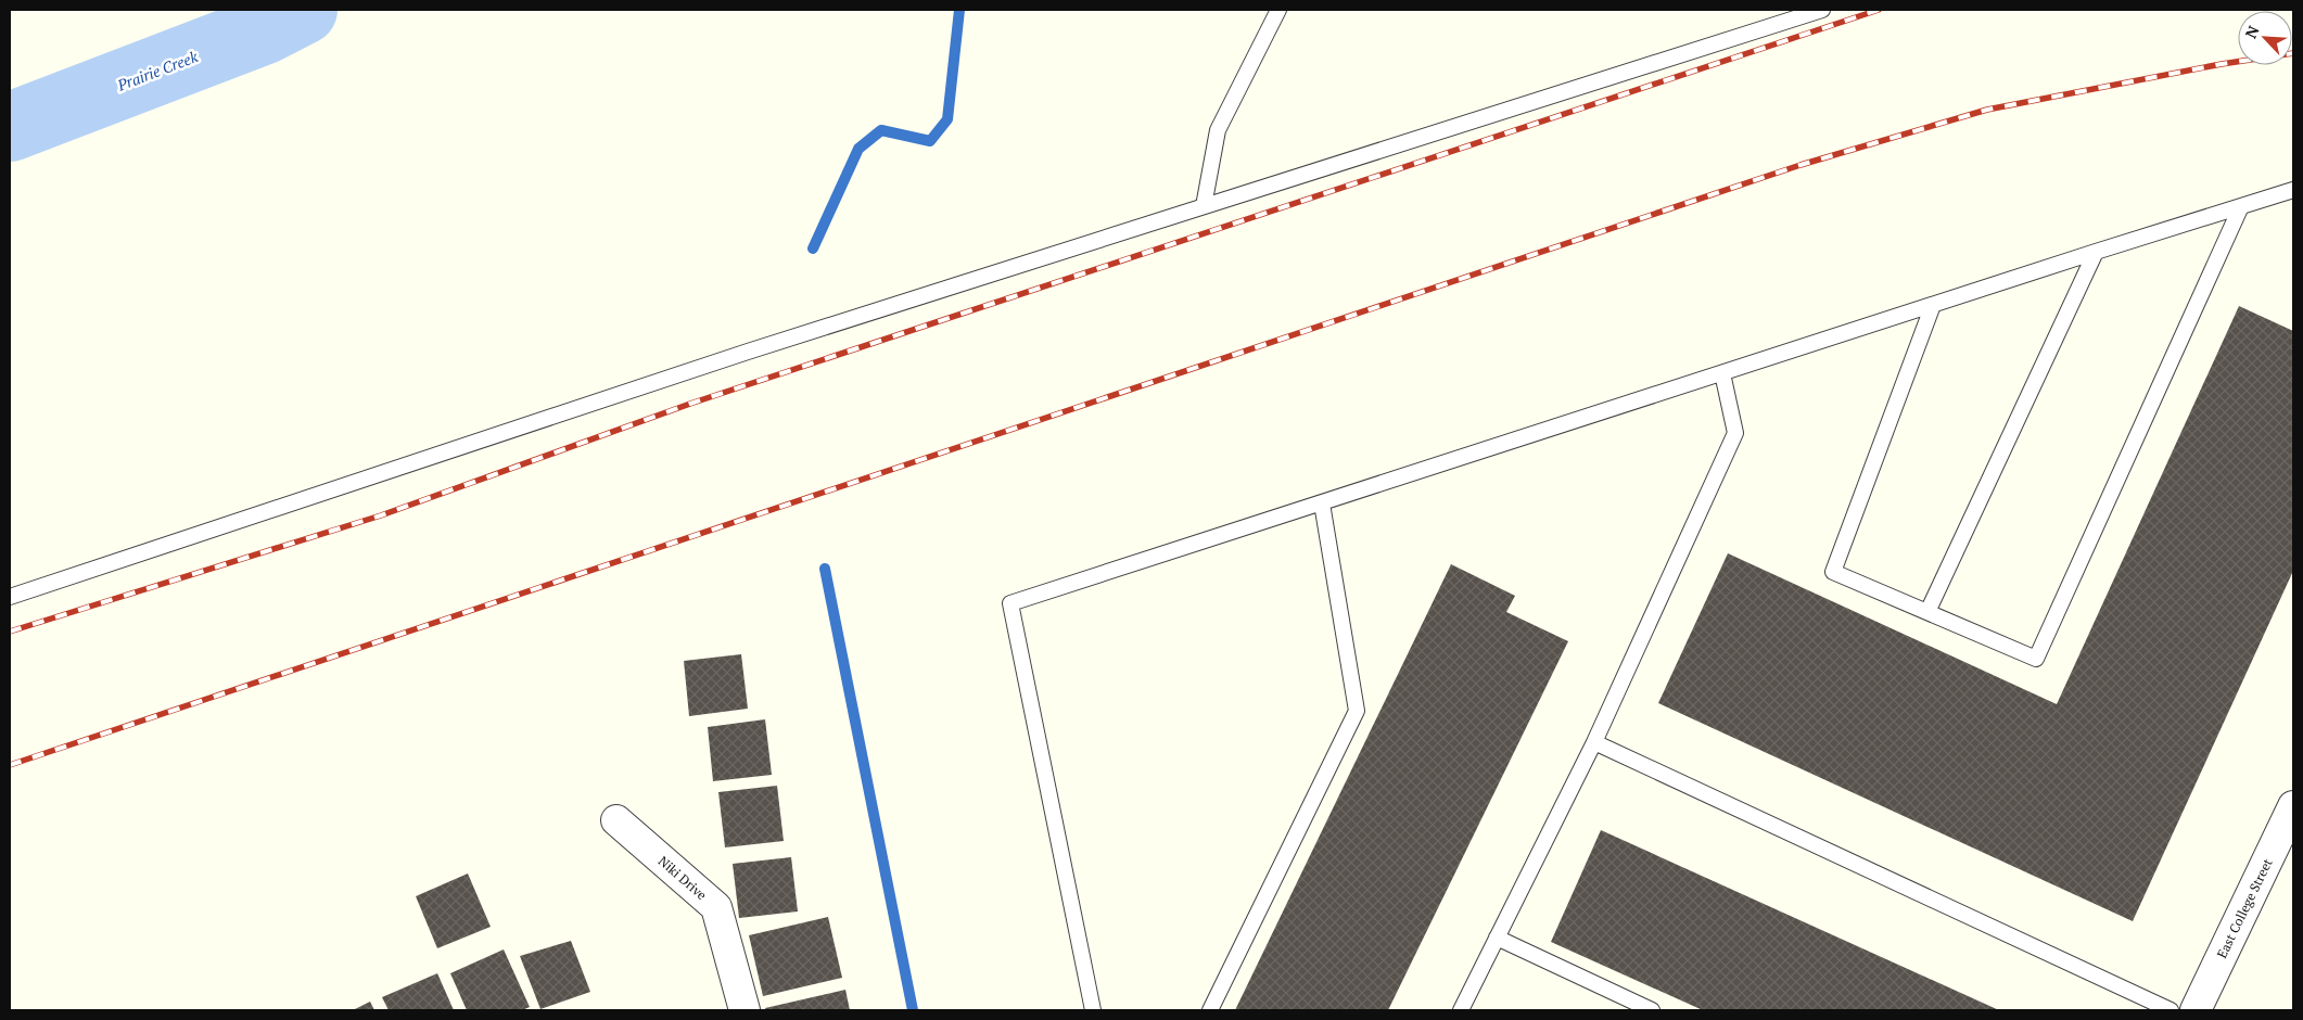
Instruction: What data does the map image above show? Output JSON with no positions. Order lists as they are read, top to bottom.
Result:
{
  "streets": {
    "street": ["Niki Drive", "East College Street"]
  },
  "water": ["Prairie Creek"],
  "north": "top left"
}
